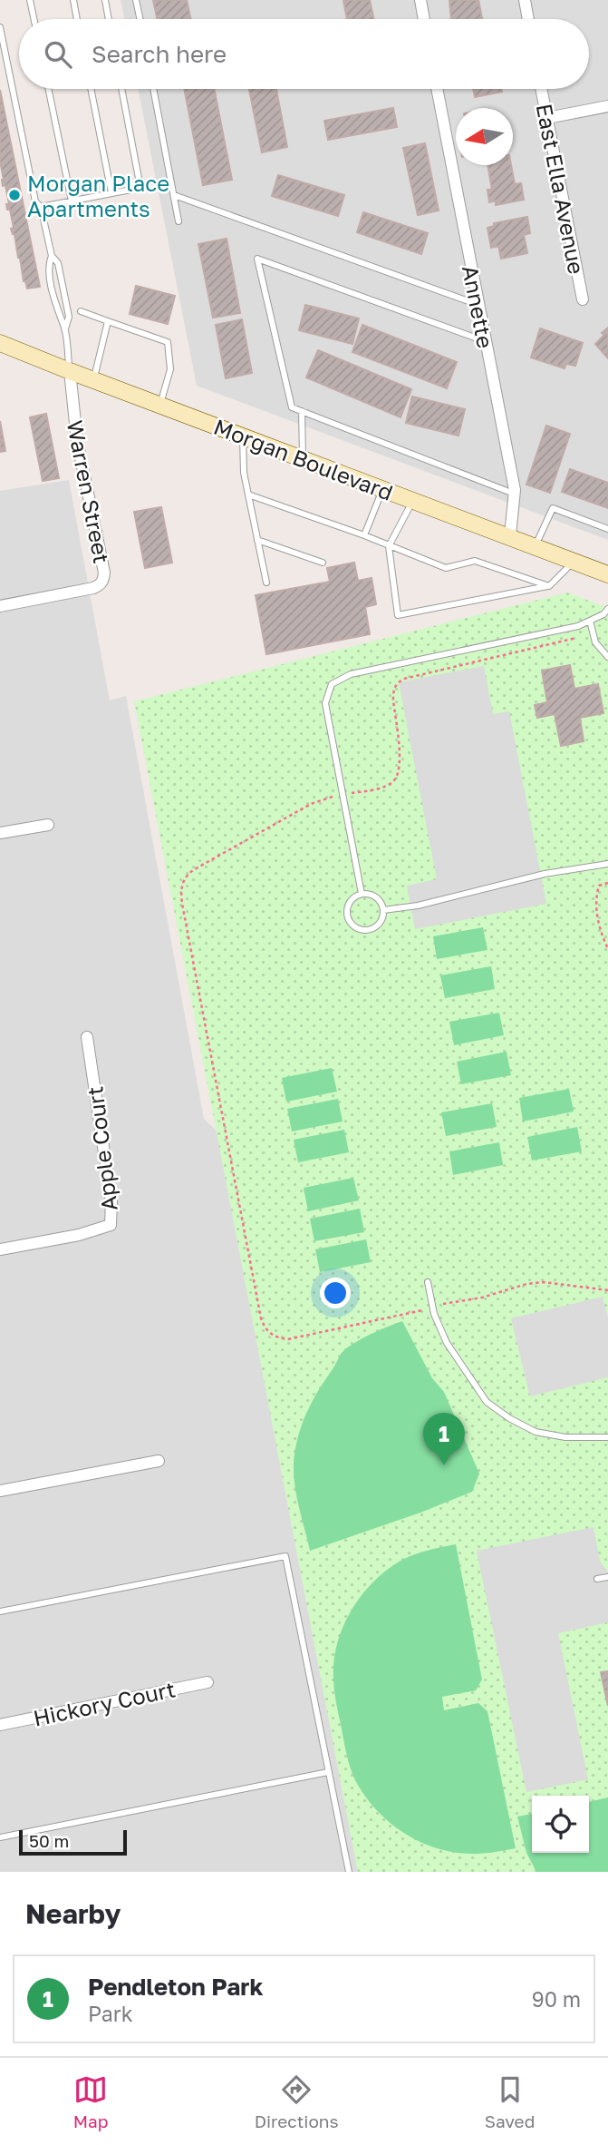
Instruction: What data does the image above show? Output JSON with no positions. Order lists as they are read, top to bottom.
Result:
{
  "streets": {
    "main road": ["Morgan Boulevard"],
    "street": [
      "East Ella Avenue",
      "Annette",
      "Warren Street",
      "Apple Court",
      "Hickory Court"
    ]
  },
  "crossings": [
    ["Annette", "Morgan Boulevard"],
    ["Morgan Boulevard", "Warren Street"]
  ],
  "places": ["Morgan Place Apartments"],
  "scale_bar": "50 m",
  "north": "left",
  "page": {
    "search": "Search here",
    "pins": "1",
    "scale": "50 m",
    "heading": "Nearby",
    "list": [
      {
        "mark": "1",
        "name": "Pendleton Park",
        "note": "Park",
        "value": "90 m"
      }
    ],
    "nav": ["Map", "Directions", "Saved"]
  }
}
